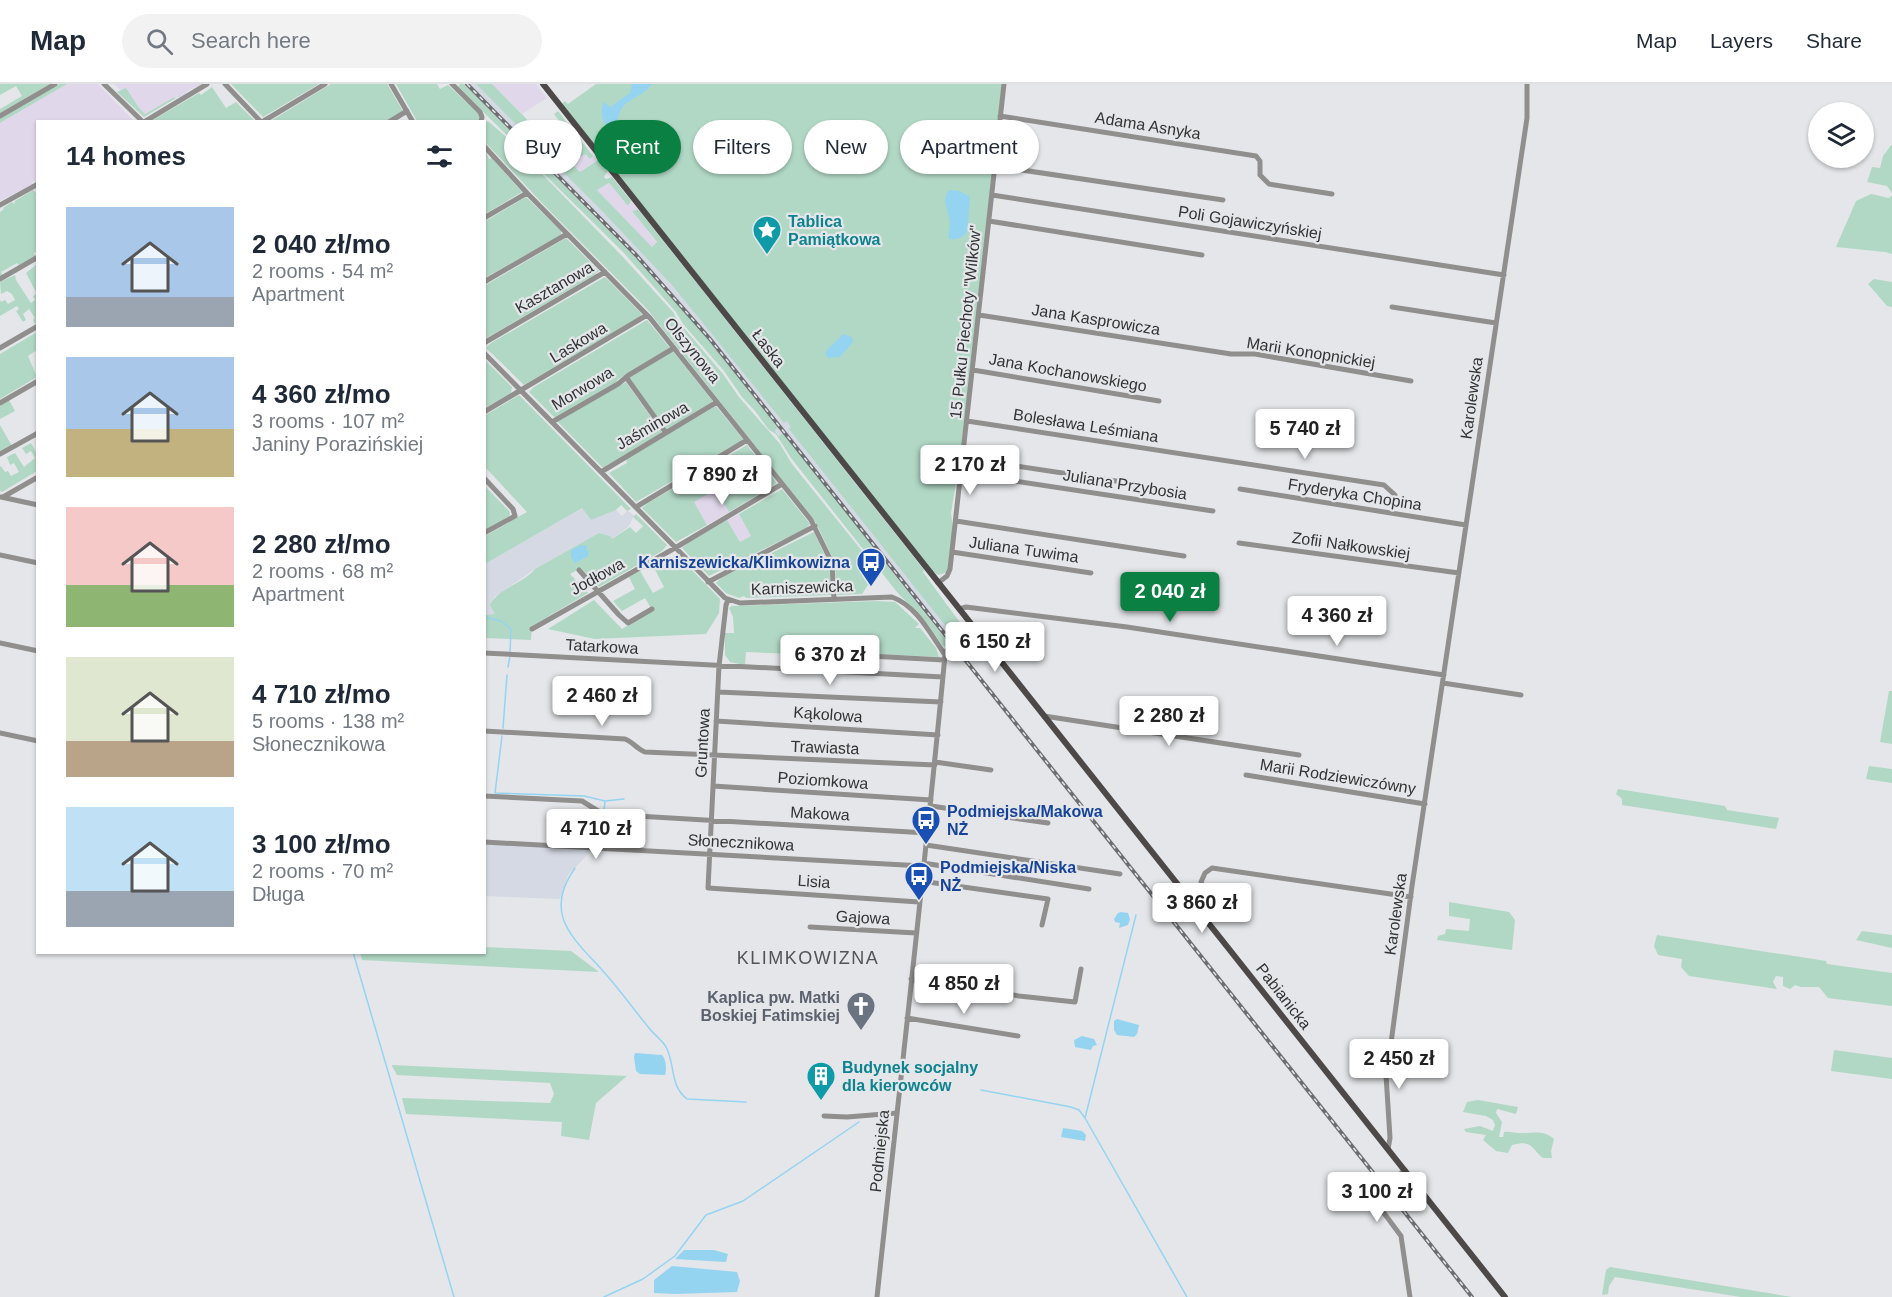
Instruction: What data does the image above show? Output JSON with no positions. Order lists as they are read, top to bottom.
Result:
{
  "streets": {
    "main road": ["Łaska", "Pabianicka"],
    "street": [
      "Adama Asnyka",
      "Poli Gojawiczyńskiej",
      "Kasztanowa",
      "Jana Kasprowicza",
      "15 Pułku Piechoty \"Wilków\"",
      "Laskowa",
      "Olszynowa",
      "Marii Konopnickiej",
      "Jana Kochanowskiego",
      "Morwowa",
      "Karolewska",
      "Jaśminowa",
      "Bolesława Leśmiana",
      "Juliana Przybosia",
      "Fryderyka Chopina",
      "Zofii Nałkowskiej",
      "Juliana Tuwima",
      "Jodłowa",
      "Karniszewicka",
      "Tatarkowa",
      "Kąkolowa",
      "Gruntowa",
      "Trawiasta",
      "Marii Rodziewiczówny",
      "Poziomkowa",
      "Makowa",
      "Słonecznikowa",
      "Lisia",
      "Gajowa",
      "Podmiejska"
    ]
  },
  "crossings": [
    ["Adama Asnyka", "15 Pułku Piechoty \"Wilków\""],
    ["Poli Gojawiczyńskiej", "15 Pułku Piechoty \"Wilków\""],
    ["Poli Gojawiczyńskiej", "Karolewska"],
    ["Kasztanowa", "Olszynowa"],
    ["Jana Kasprowicza", "15 Pułku Piechoty \"Wilków\""],
    ["Jana Kasprowicza", "Marii Konopnickiej"],
    ["15 Pułku Piechoty \"Wilków\"", "Łaska"],
    ["15 Pułku Piechoty \"Wilków\"", "Jana Kochanowskiego"],
    ["15 Pułku Piechoty \"Wilków\"", "Bolesława Leśmiana"],
    ["15 Pułku Piechoty \"Wilków\"", "Juliana Przybosia"],
    ["15 Pułku Piechoty \"Wilków\"", "Juliana Tuwima"],
    ["Laskowa", "Olszynowa"],
    ["Laskowa", "Karniszewicka"],
    ["Łaska", "Pabianicka"],
    ["Olszynowa", "Morwowa"],
    ["Olszynowa", "Jaśminowa"],
    ["Olszynowa", "Jodłowa"],
    ["Olszynowa", "Karniszewicka"],
    ["Morwowa", "Jaśminowa"],
    ["Morwowa", "Karniszewicka"],
    ["Karolewska", "Fryderyka Chopina"],
    ["Karolewska", "Zofii Nałkowskiej"],
    ["Karolewska", "Marii Rodziewiczówny"],
    ["Karolewska", "Pabianicka"],
    ["Jaśminowa", "Karniszewicka"],
    ["Jodłowa", "Karniszewicka"],
    ["Karniszewicka", "Gruntowa"],
    ["Karniszewicka", "Podmiejska"],
    ["Tatarkowa", "Gruntowa"],
    ["Tatarkowa", "Podmiejska"],
    ["Kąkolowa", "Gruntowa"],
    ["Kąkolowa", "Podmiejska"],
    ["Gruntowa", "Trawiasta"],
    ["Gruntowa", "Poziomkowa"],
    ["Gruntowa", "Makowa"],
    ["Gruntowa", "Słonecznikowa"],
    ["Gruntowa", "Lisia"],
    ["Trawiasta", "Podmiejska"],
    ["Poziomkowa", "Podmiejska"],
    ["Makowa", "Podmiejska"],
    ["Słonecznikowa", "Podmiejska"],
    ["Lisia", "Podmiejska"],
    ["Gajowa", "Podmiejska"]
  ],
  "districts": ["KLIMKOWIZNA"],
  "places": {
    "place": ["Tablica Pamiątkowa"],
    "bus stop": ["Karniszewicka/Klimkowizna", "Podmiejska/Makowa NŻ", "Podmiejska/Niska NŻ"],
    "church": ["Kaplica pw. Matki Boskiej Fatimskiej"],
    "building": ["Budynek socjalny dla kierowców"]
  },
  "page": {
    "header": "Map",
    "search": "Search here",
    "nav": ["Map", "Layers", "Share"],
    "chip": [
      "Buy",
      "Rent",
      "Filters",
      "New",
      "Apartment"
    ],
    "heading": "14 homes",
    "list": [
      {
        "name": "2 040 zł/mo",
        "note": "2 rooms · 54 m² · Apartment"
      },
      {
        "name": "4 360 zł/mo",
        "note": "3 rooms · 107 m² · Janiny Porazińskiej"
      },
      {
        "name": "2 280 zł/mo",
        "note": "2 rooms · 68 m² · Apartment"
      },
      {
        "name": "4 710 zł/mo",
        "note": "5 rooms · 138 m² · Słonecznikowa"
      },
      {
        "name": "3 100 zł/mo",
        "note": "2 rooms · 70 m² · Długa"
      }
    ],
    "price": [
      "5 740 zł",
      "2 170 zł",
      "7 890 zł",
      "2 040 zł",
      "4 360 zł",
      "6 150 zł",
      "6 370 zł",
      "2 460 zł",
      "2 280 zł",
      "4 710 zł",
      "3 860 zł",
      "4 850 zł",
      "2 450 zł",
      "3 100 zł"
    ]
  }
}
